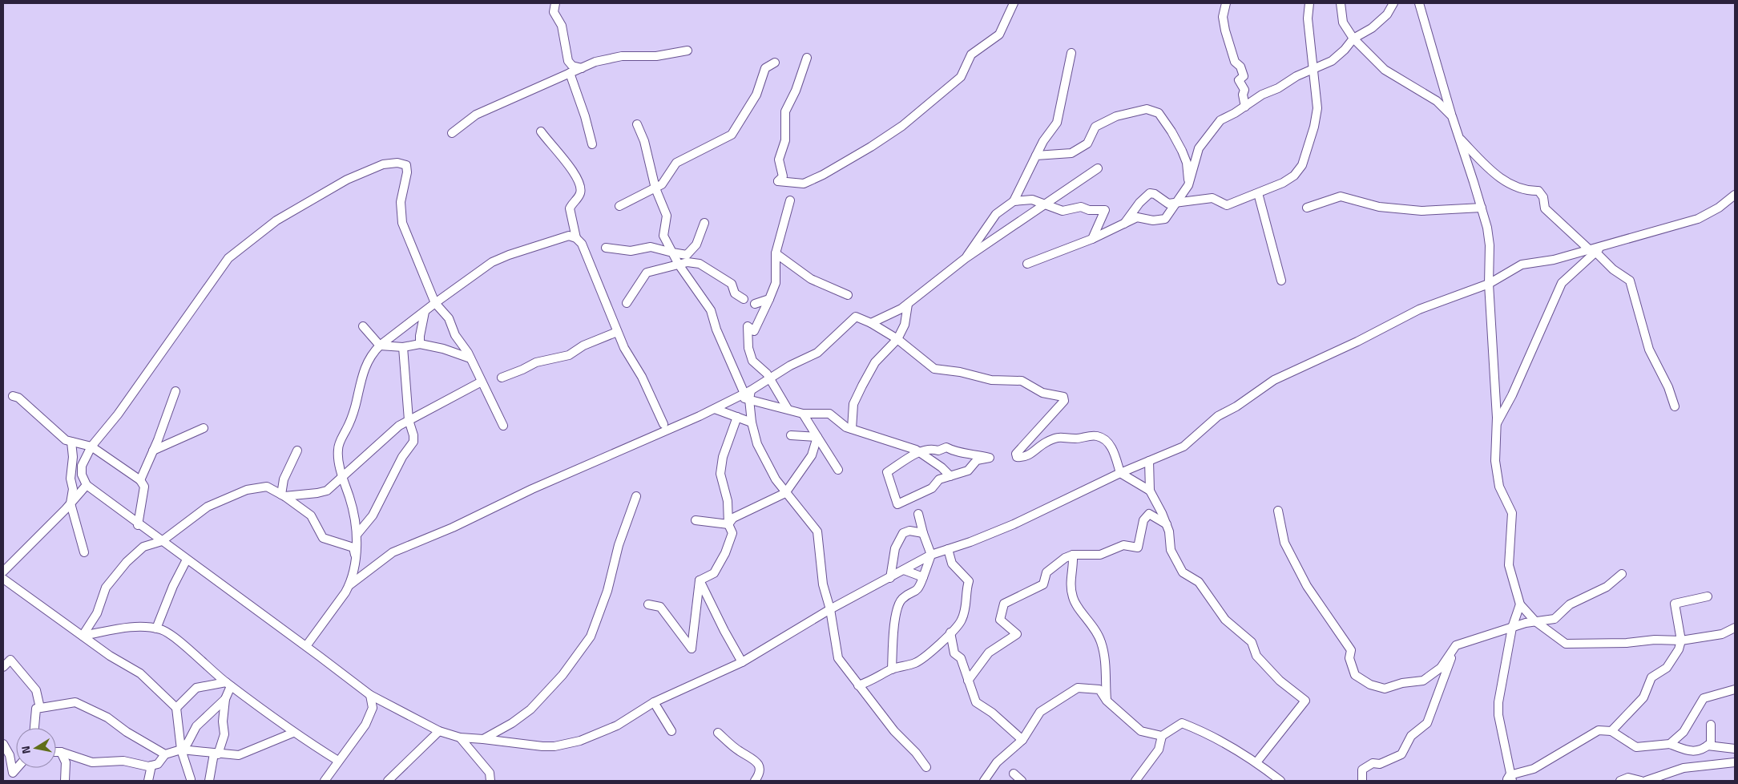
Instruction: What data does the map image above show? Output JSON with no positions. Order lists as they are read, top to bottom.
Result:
{
  "north": "left"
}
